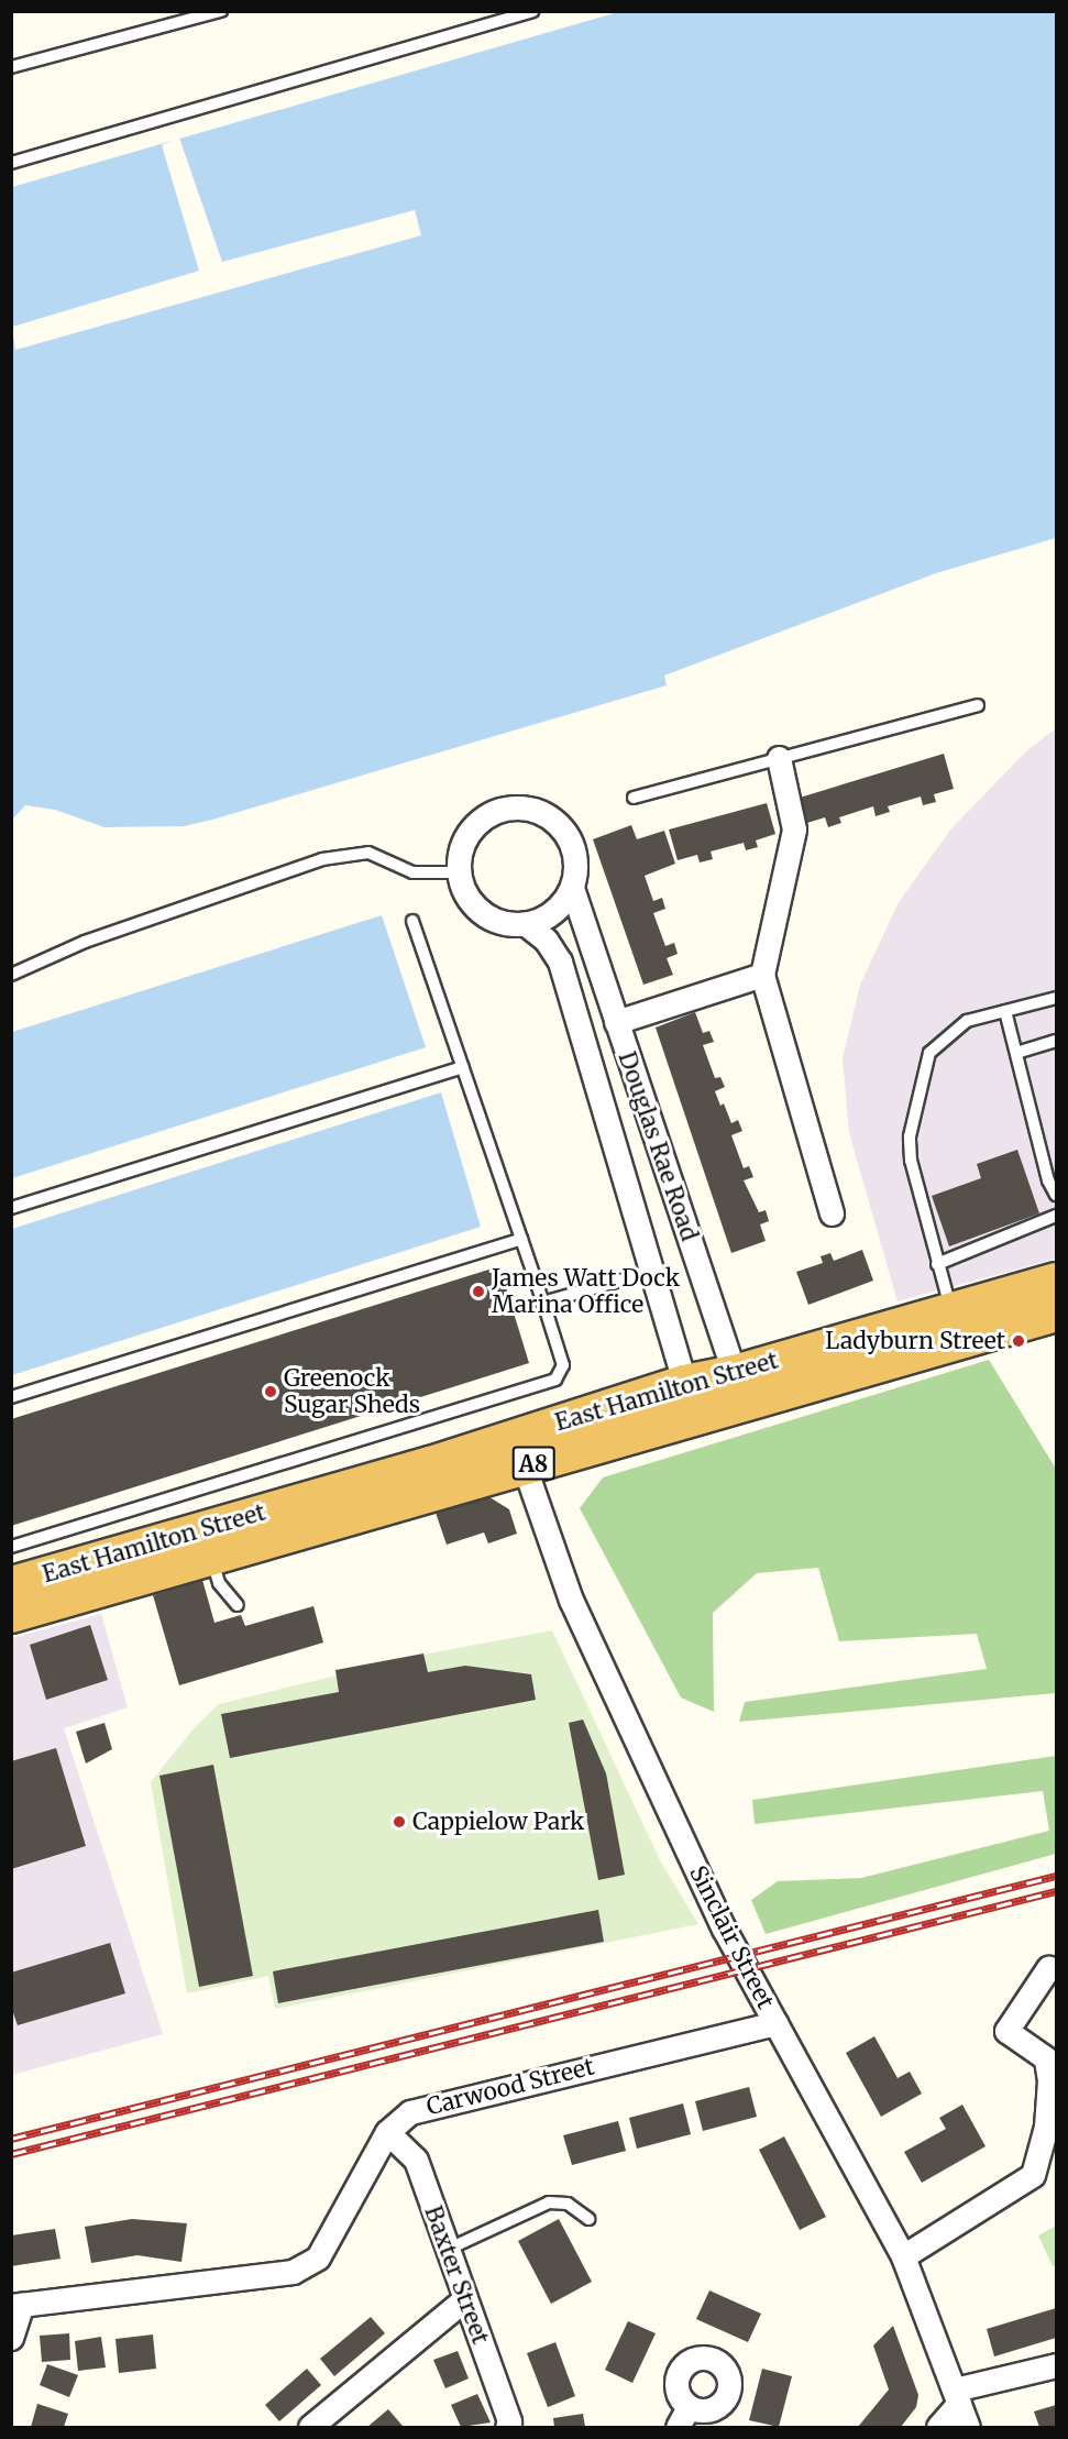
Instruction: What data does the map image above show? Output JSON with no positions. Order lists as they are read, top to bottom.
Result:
{
  "streets": {
    "highway": ["East Hamilton Street", "A8"],
    "street": [
      "Douglas Rae Road",
      "Sinclair Street",
      "Carwood Street",
      "Baxter Street"
    ]
  },
  "crossings": [
    ["Douglas Rae Road", "East Hamilton Street"],
    ["East Hamilton Street", "Sinclair Street"],
    ["Sinclair Street", "Carwood Street"],
    ["Carwood Street", "Baxter Street"]
  ],
  "places": [
    "James Watt Dock Marina Office",
    "Ladyburn Street",
    "Greenock Sugar Sheds",
    "Cappielow Park"
  ]
}
